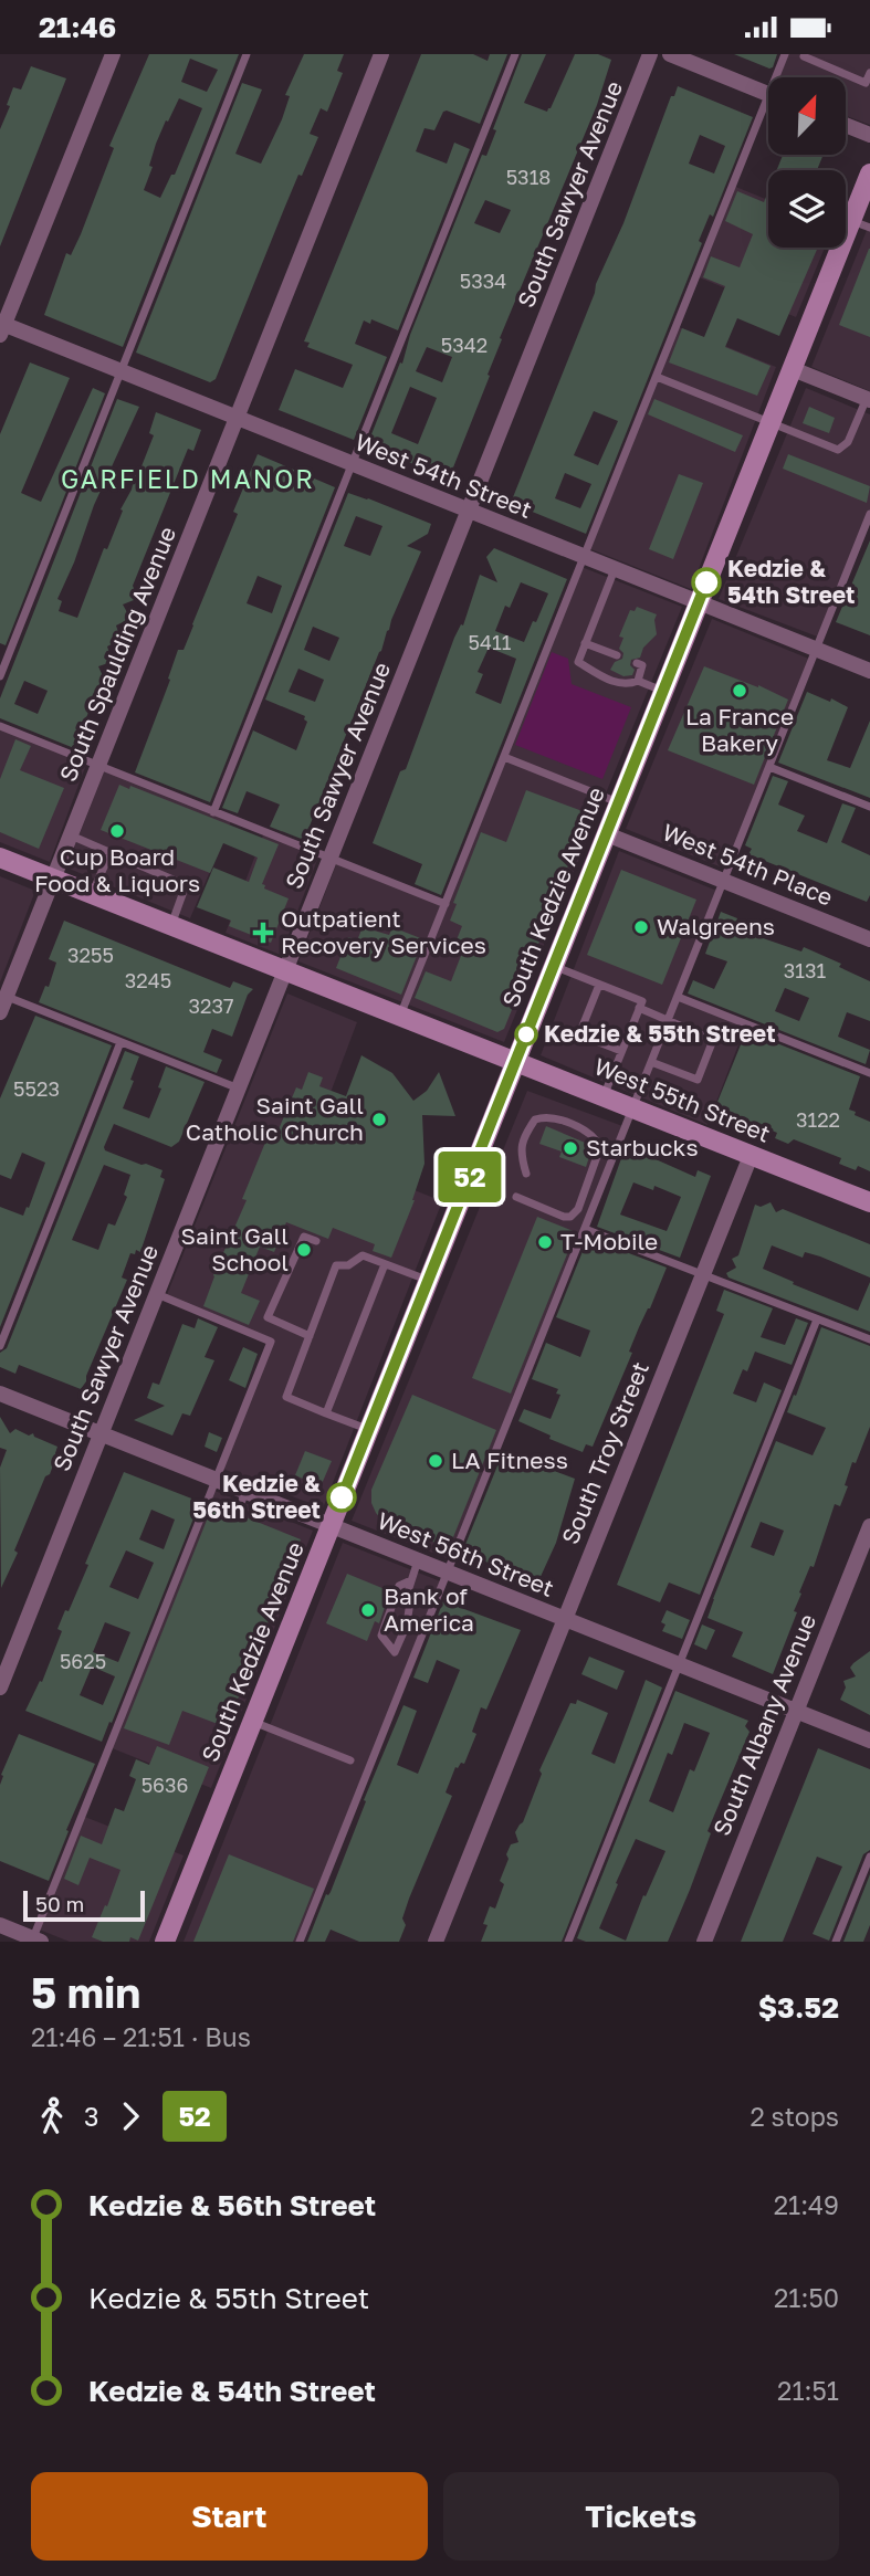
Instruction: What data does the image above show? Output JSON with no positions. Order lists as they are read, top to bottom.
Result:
{
  "streets": {
    "main road": ["South Kedzie Avenue", "West 55th Street"],
    "street": [
      "South Sawyer Avenue",
      "West 54th Street",
      "South Spaulding Avenue",
      "West 54th Place",
      "South Troy Street",
      "West 56th Street",
      "South Albany Avenue"
    ]
  },
  "crossings": [
    ["South Sawyer Avenue", "West 54th Street"],
    ["South Sawyer Avenue", "West 55th Street"],
    ["South Sawyer Avenue", "West 56th Street"],
    ["West 54th Street", "South Spaulding Avenue"],
    ["West 54th Street", "South Kedzie Avenue"],
    ["South Spaulding Avenue", "West 55th Street"],
    ["West 54th Place", "South Kedzie Avenue"],
    ["South Kedzie Avenue", "West 55th Street"],
    ["South Kedzie Avenue", "West 56th Street"],
    ["West 55th Street", "South Troy Street"],
    ["South Troy Street", "West 56th Street"],
    ["West 56th Street", "South Albany Avenue"]
  ],
  "districts": ["GARFIELD MANOR"],
  "places": {
    "other": [
      "Kedzie & 54th Street",
      "La France Bakery",
      "Cup Board Food & Liquors",
      "Walgreens",
      "Kedzie & 55th Street",
      "Saint Gall Catholic Church",
      "Starbucks",
      "T-Mobile",
      "Saint Gall School",
      "LA Fitness",
      "Kedzie & 56th Street",
      "Bank of America"
    ],
    "health": ["Outpatient Recovery Services"]
  },
  "lines": ["bus line 52"],
  "house_numbers": [
    "5318",
    "5334",
    "5342",
    "5411",
    "3255",
    "3131",
    "3245",
    "3237",
    "5523",
    "3122",
    "5625",
    "5636"
  ],
  "scale_bar": "50 m",
  "north": "top right",
  "page": {
    "status": "21:46",
    "on_map": "52",
    "scale": "50 m",
    "heading": ["5 min", "21:46 – 21:51 · Bus", "$3.52"],
    "legs": ["3", "52", "2 stops"],
    "list": [
      {
        "name": "Kedzie & 56th Street",
        "value": "21:49"
      },
      {
        "name": "Kedzie & 55th Street",
        "value": "21:50"
      },
      {
        "name": "Kedzie & 54th Street",
        "value": "21:51"
      }
    ],
    "buttons": ["Start", "Tickets"]
  }
}
